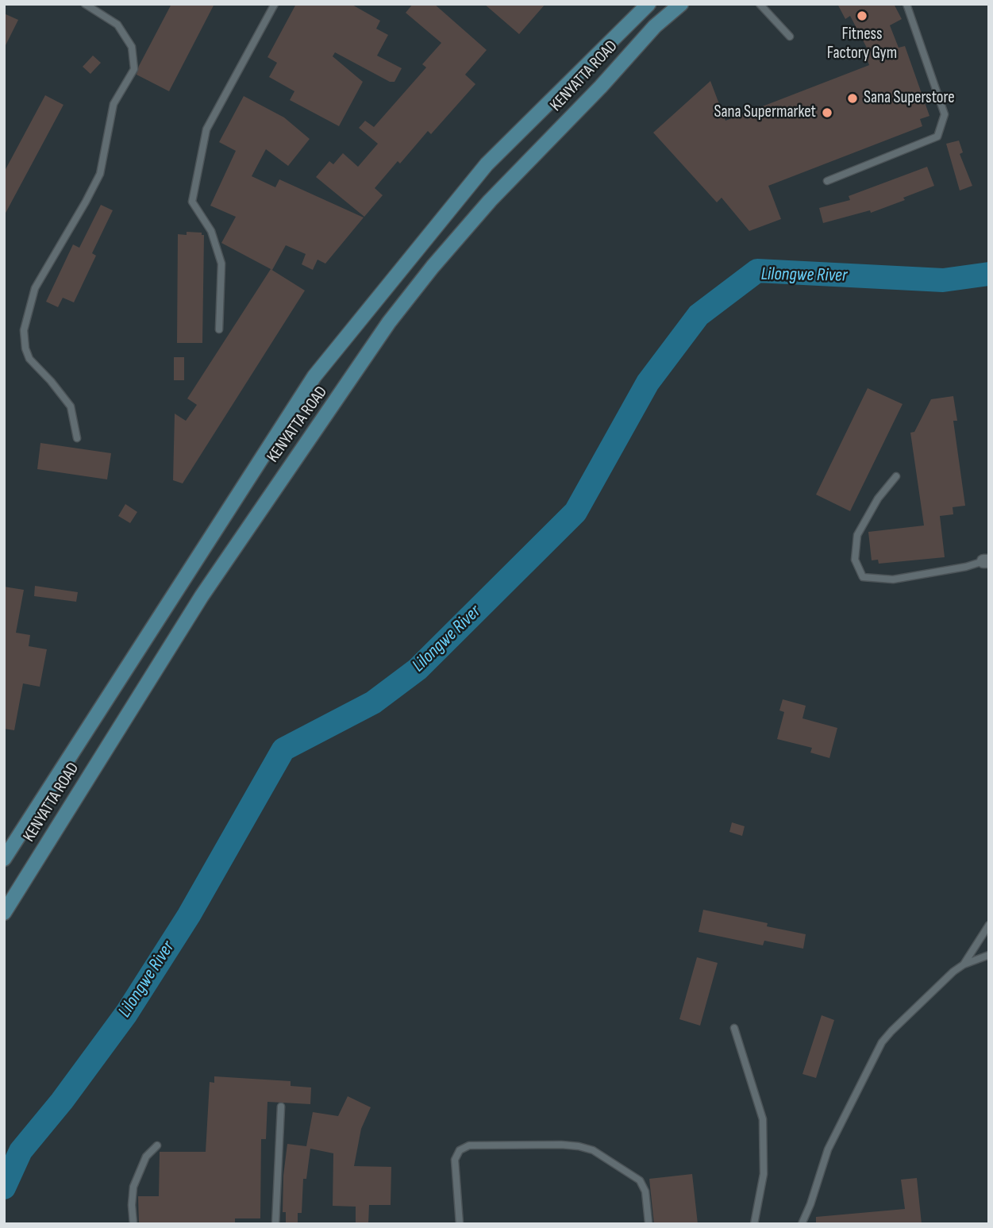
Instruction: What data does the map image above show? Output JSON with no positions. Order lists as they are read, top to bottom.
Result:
{
  "streets": {
    "main road": ["KENYATTA ROAD"]
  },
  "water": ["Lilongwe River"],
  "places": ["Fitness Factory Gym", "Sana Superstore", "Sana Supermarket"]
}
